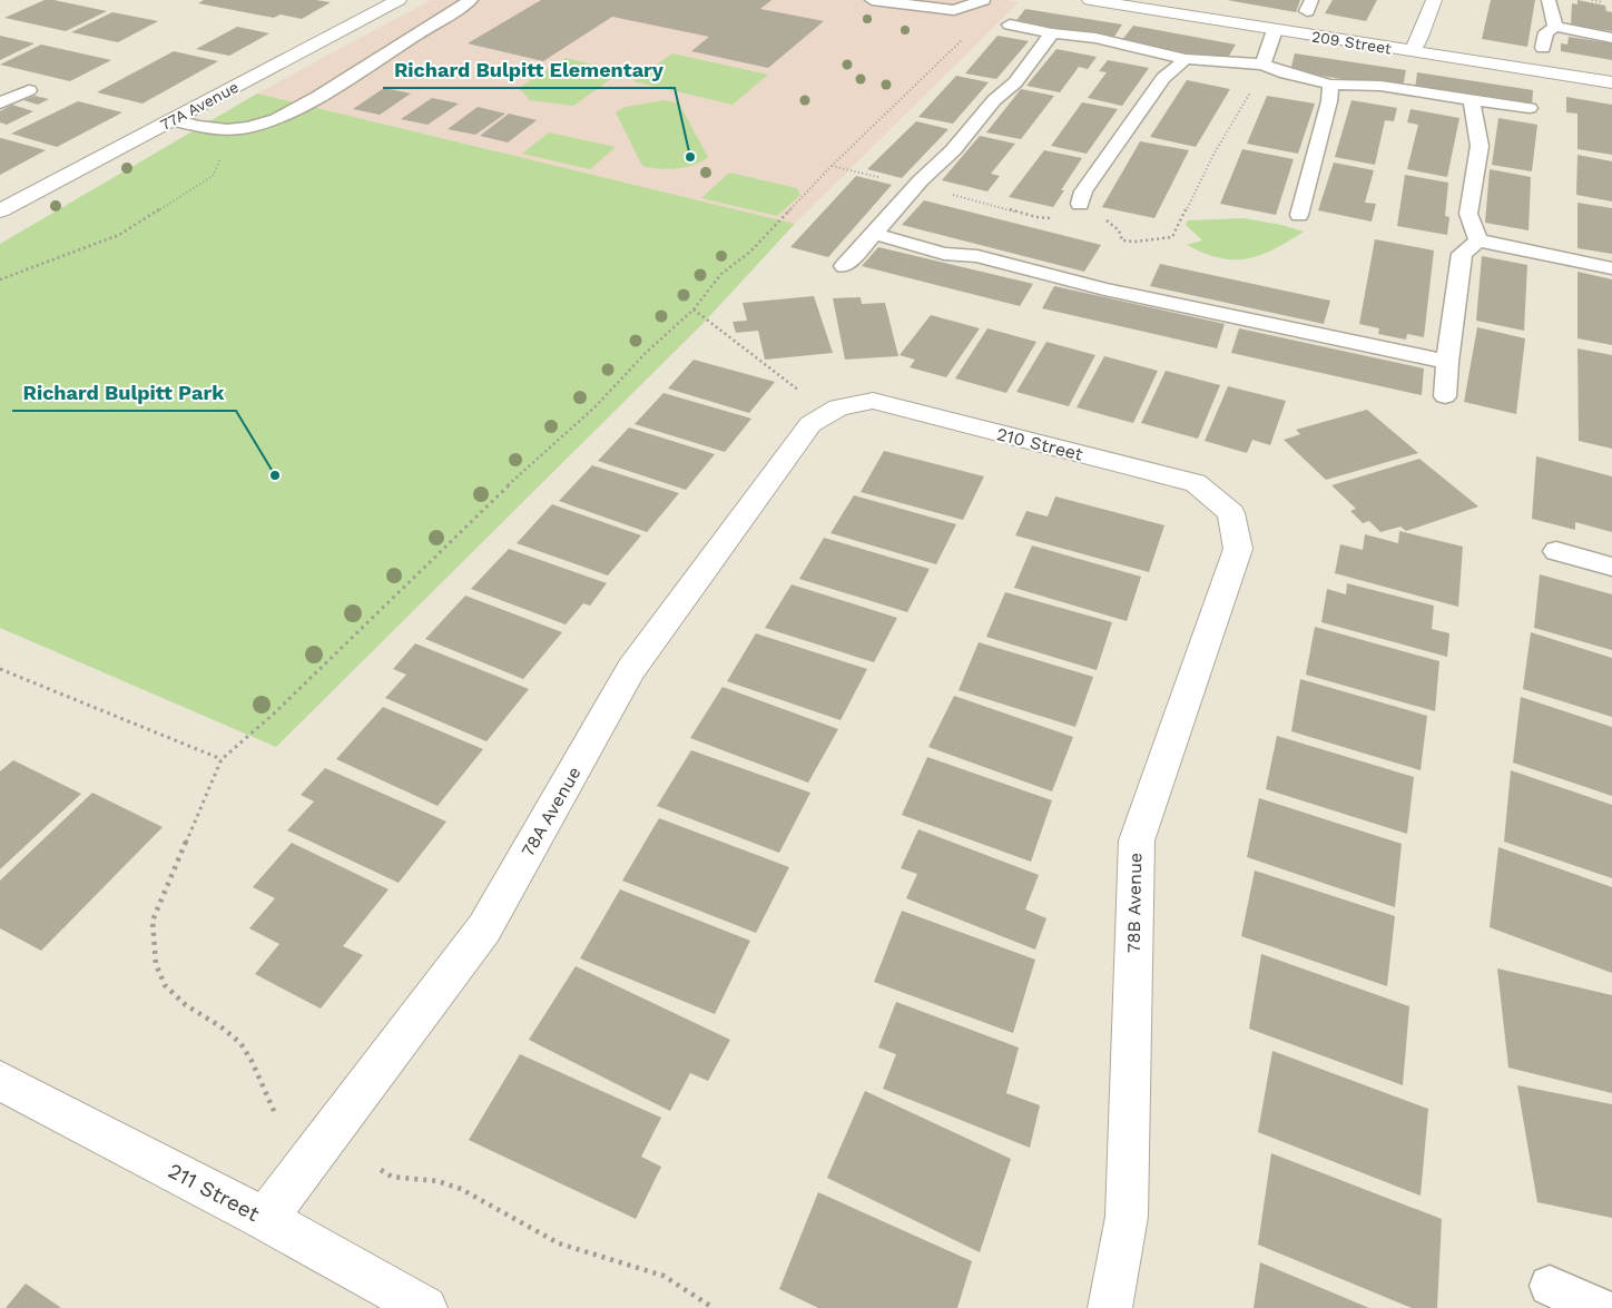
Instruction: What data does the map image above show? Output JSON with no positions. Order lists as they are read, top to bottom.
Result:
{
  "streets": {
    "street": [
      "209 Street",
      "77A Avenue",
      "210 Street",
      "78A Avenue",
      "78B Avenue",
      "211 Street"
    ]
  },
  "crossings": [
    ["210 Street", "78A Avenue"],
    ["210 Street", "78B Avenue"],
    ["78A Avenue", "211 Street"]
  ],
  "places": ["Richard Bulpitt Elementary", "Richard Bulpitt Park"]
}
